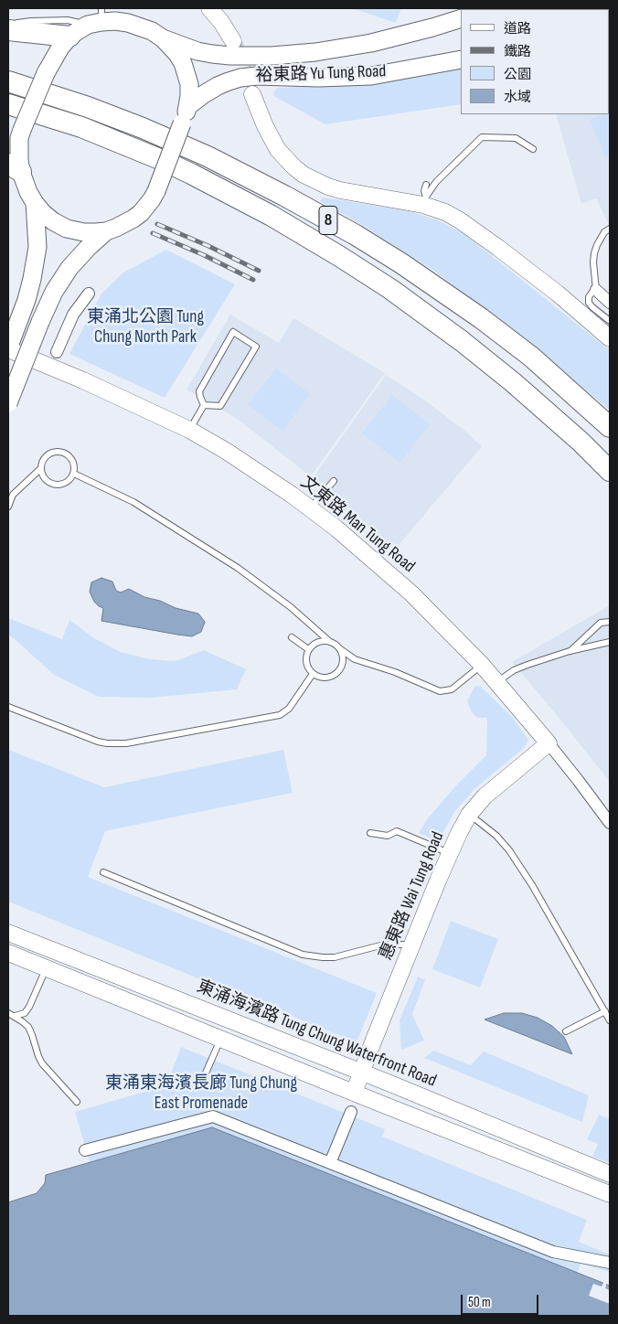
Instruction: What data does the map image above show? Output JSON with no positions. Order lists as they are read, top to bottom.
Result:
{
  "streets": {
    "highway": ["8"],
    "main road": [
      "裕東路 Yu Tung Road",
      "文東路 Man Tung Road",
      "惠東路 Wai Tung Road",
      "東涌海濱路 Tung Chung Waterfront Road"
    ]
  },
  "crossings": [
    ["文東路 Man Tung Road", "惠東路 Wai Tung Road"],
    ["惠東路 Wai Tung Road", "東涌海濱路 Tung Chung Waterfront Road"]
  ],
  "parks": ["東涌北公園 Tung Chung North Park", "東涌東海濱長廊 Tung Chung East Promenade"],
  "legend": [
    "道路",
    "鐵路",
    "公園",
    "水域"
  ],
  "scale_bar": "50 m"
}
